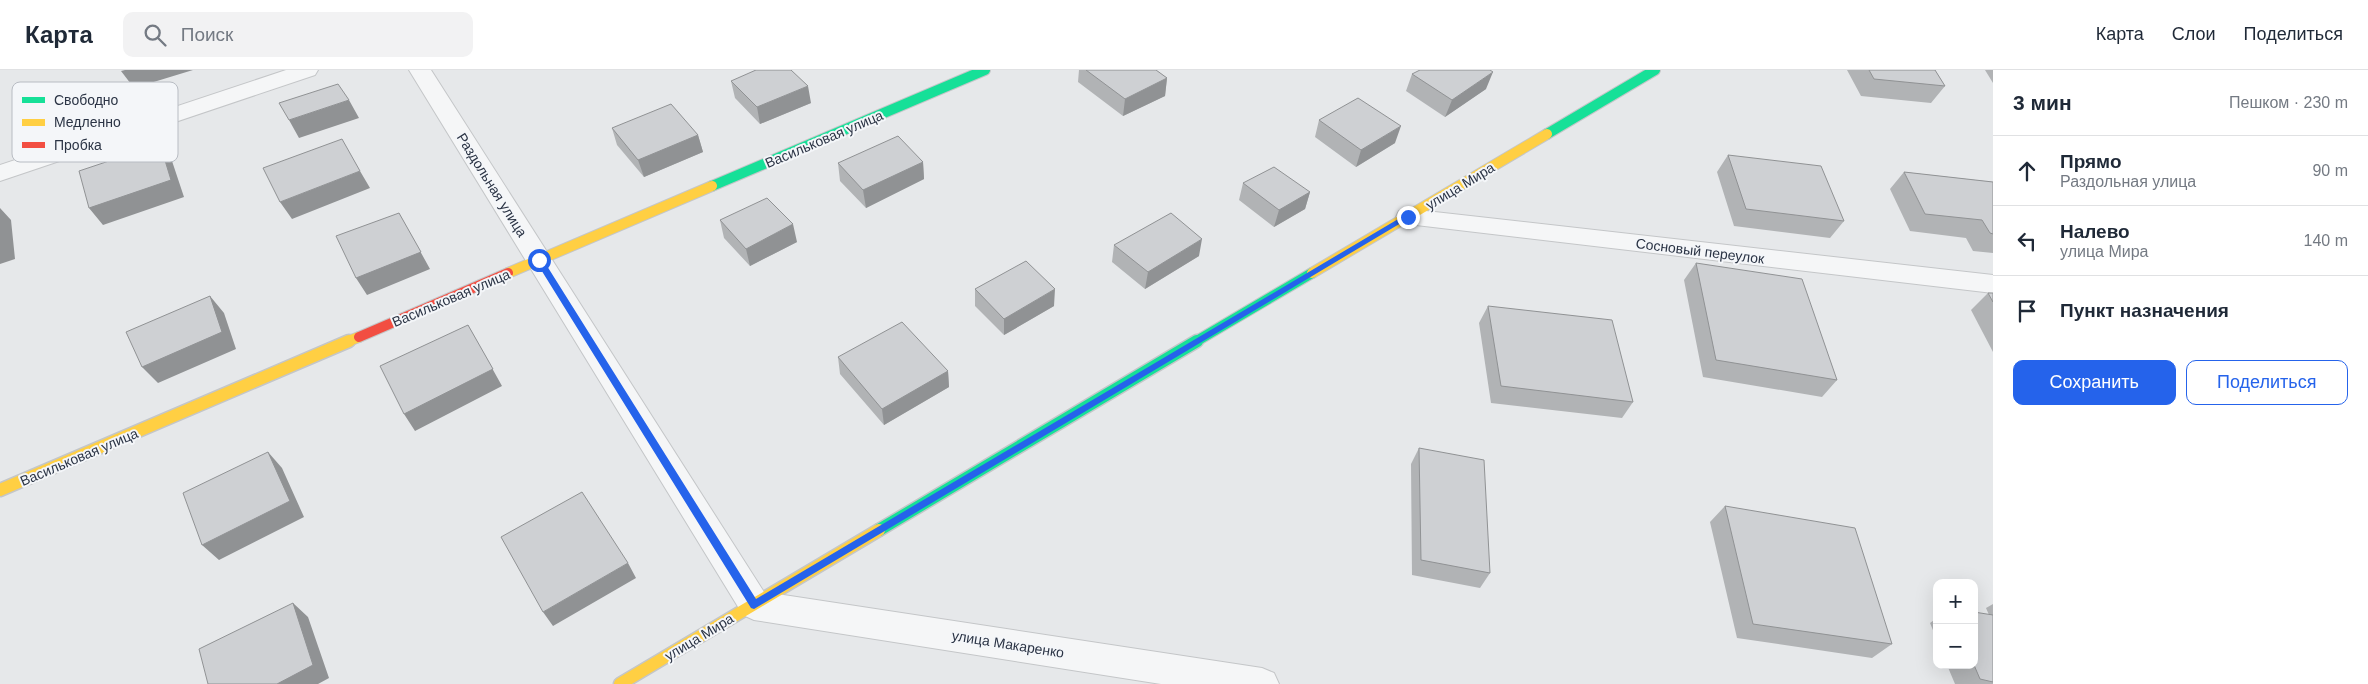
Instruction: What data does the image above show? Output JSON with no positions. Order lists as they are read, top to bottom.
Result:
{
  "streets": {
    "street": [
      "Васильковая улица",
      "Раздольная улица",
      "улица Мира",
      "Сосновый переулок",
      "улица Макаренко"
    ]
  },
  "crossings": [
    ["Васильковая улица", "Раздольная улица"],
    ["Раздольная улица", "улица Мира"],
    ["Раздольная улица", "улица Макаренко"],
    ["улица Мира", "Сосновый переулок"],
    ["улица Мира", "улица Макаренко"]
  ],
  "legend": ["Свободно", "Медленно", "Пробка"],
  "page": {
    "header": "Карта",
    "search": "Поиск",
    "nav": ["Карта", "Слои", "Поделиться"],
    "heading": ["3 мин", "Пешком · 230 m"],
    "list": [
      ["Прямо", "Раздольная улица", "90 m"],
      ["Налево", "улица Мира", "140 m"],
      "Пункт назначения"
    ],
    "buttons": ["Сохранить", "Поделиться"],
    "map_buttons": ["+", "−"]
  }
}
